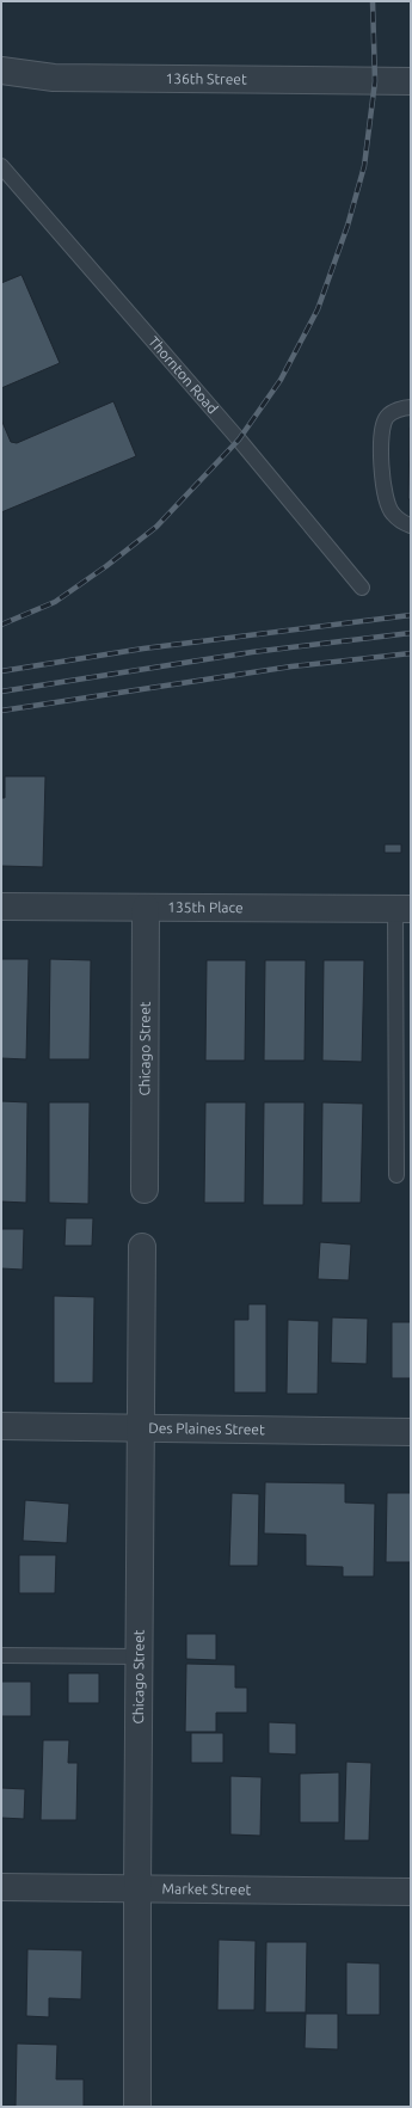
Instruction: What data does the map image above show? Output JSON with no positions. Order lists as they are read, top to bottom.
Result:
{
  "streets": {
    "street": [
      "136th Street",
      "135th Place",
      "Chicago Street",
      "Des Plaines Street",
      "Market Street"
    ],
    "lane": ["Thornton Road"]
  },
  "crossings": [
    ["135th Place", "Chicago Street"],
    ["Chicago Street", "Des Plaines Street"],
    ["Chicago Street", "Market Street"]
  ]
}
